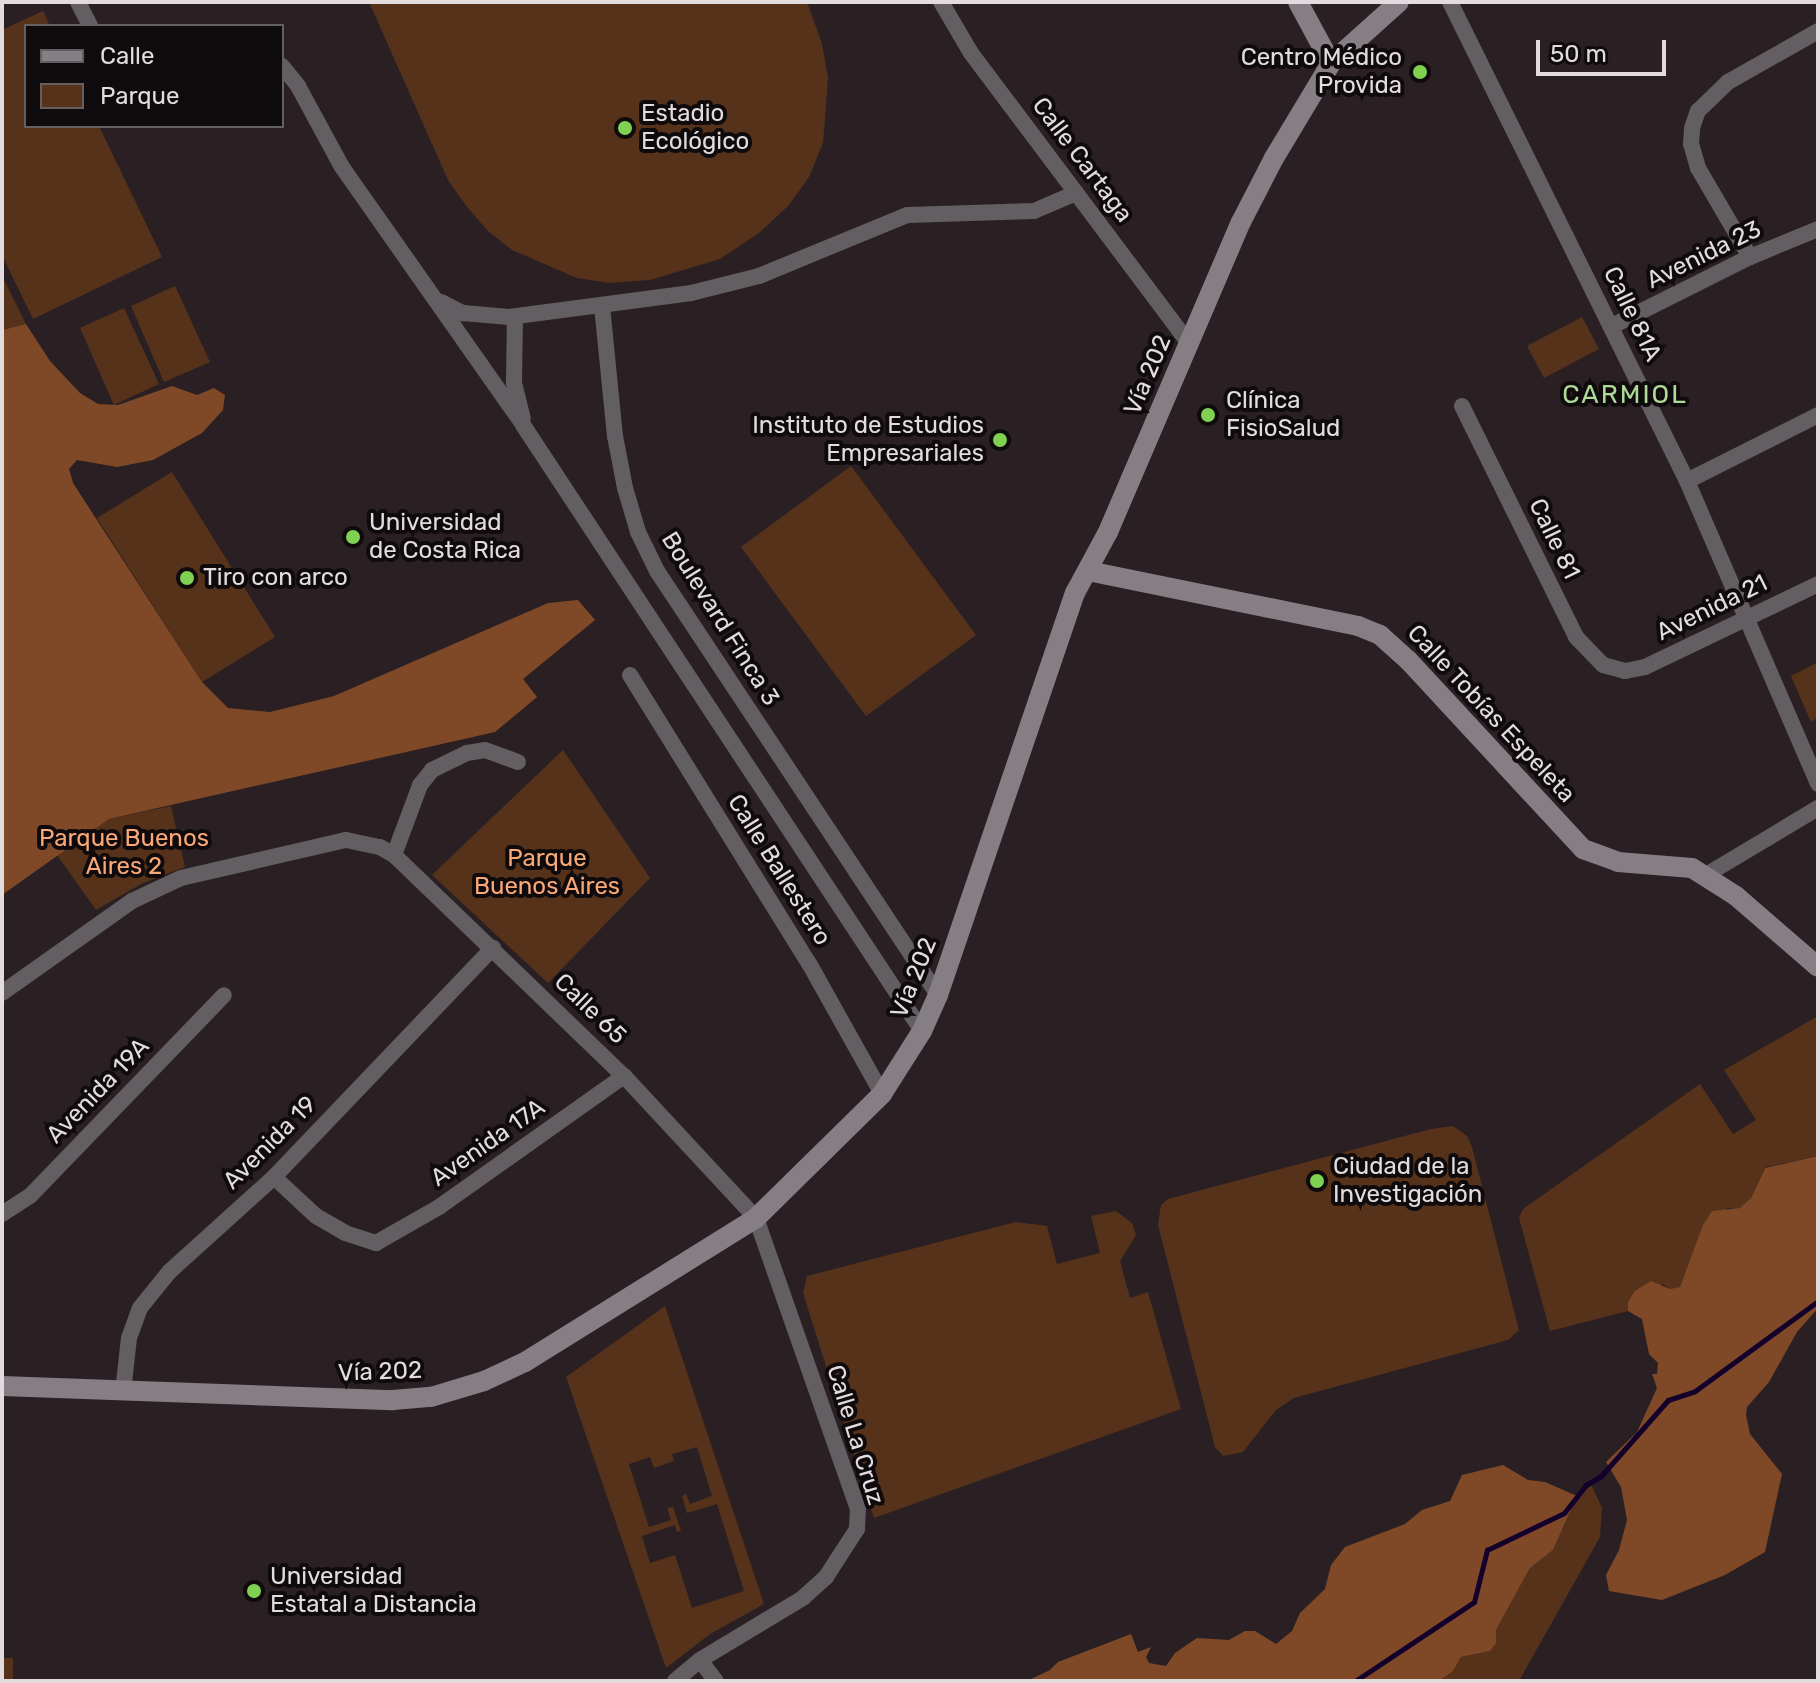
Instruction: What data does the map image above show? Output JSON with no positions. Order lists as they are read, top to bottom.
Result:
{
  "streets": {
    "main road": ["Vía 202", "Calle Tobías Espeleta"],
    "street": [
      "Calle Cartaga",
      "Avenida 23",
      "Calle 81A",
      "Calle 81",
      "Avenida 21",
      "Boulevard Finca 3",
      "Calle Ballestero",
      "Calle 65",
      "Avenida 19A",
      "Avenida 19",
      "Avenida 17A",
      "Calle La Cruz"
    ]
  },
  "crossings": [
    ["Calle Cartaga", "Vía 202"],
    ["Avenida 23", "Calle 81A"],
    ["Calle 81A", "Avenida 21"],
    ["Vía 202", "Boulevard Finca 3"],
    ["Vía 202", "Calle Tobías Espeleta"],
    ["Vía 202", "Calle Ballestero"],
    ["Vía 202", "Calle 65"],
    ["Vía 202", "Avenida 19"],
    ["Vía 202", "Calle La Cruz"],
    ["Calle 81", "Avenida 21"],
    ["Calle 65", "Avenida 19"],
    ["Calle 65", "Avenida 17A"],
    ["Calle 65", "Calle La Cruz"],
    ["Avenida 19", "Avenida 17A"]
  ],
  "districts": ["CARMIOL"],
  "parks": ["Parque Buenos Aires 2", "Parque Buenos Aires"],
  "places": [
    "Centro Médico Provida",
    "Estadio Ecológico",
    "Clínica FisioSalud",
    "Instituto de Estudios Empresariales",
    "Universidad de Costa Rica",
    "Tiro con arco",
    "Ciudad de la Investigación",
    "Universidad Estatal a Distancia"
  ],
  "legend": ["Calle", "Parque"],
  "scale_bar": "50 m"
}
